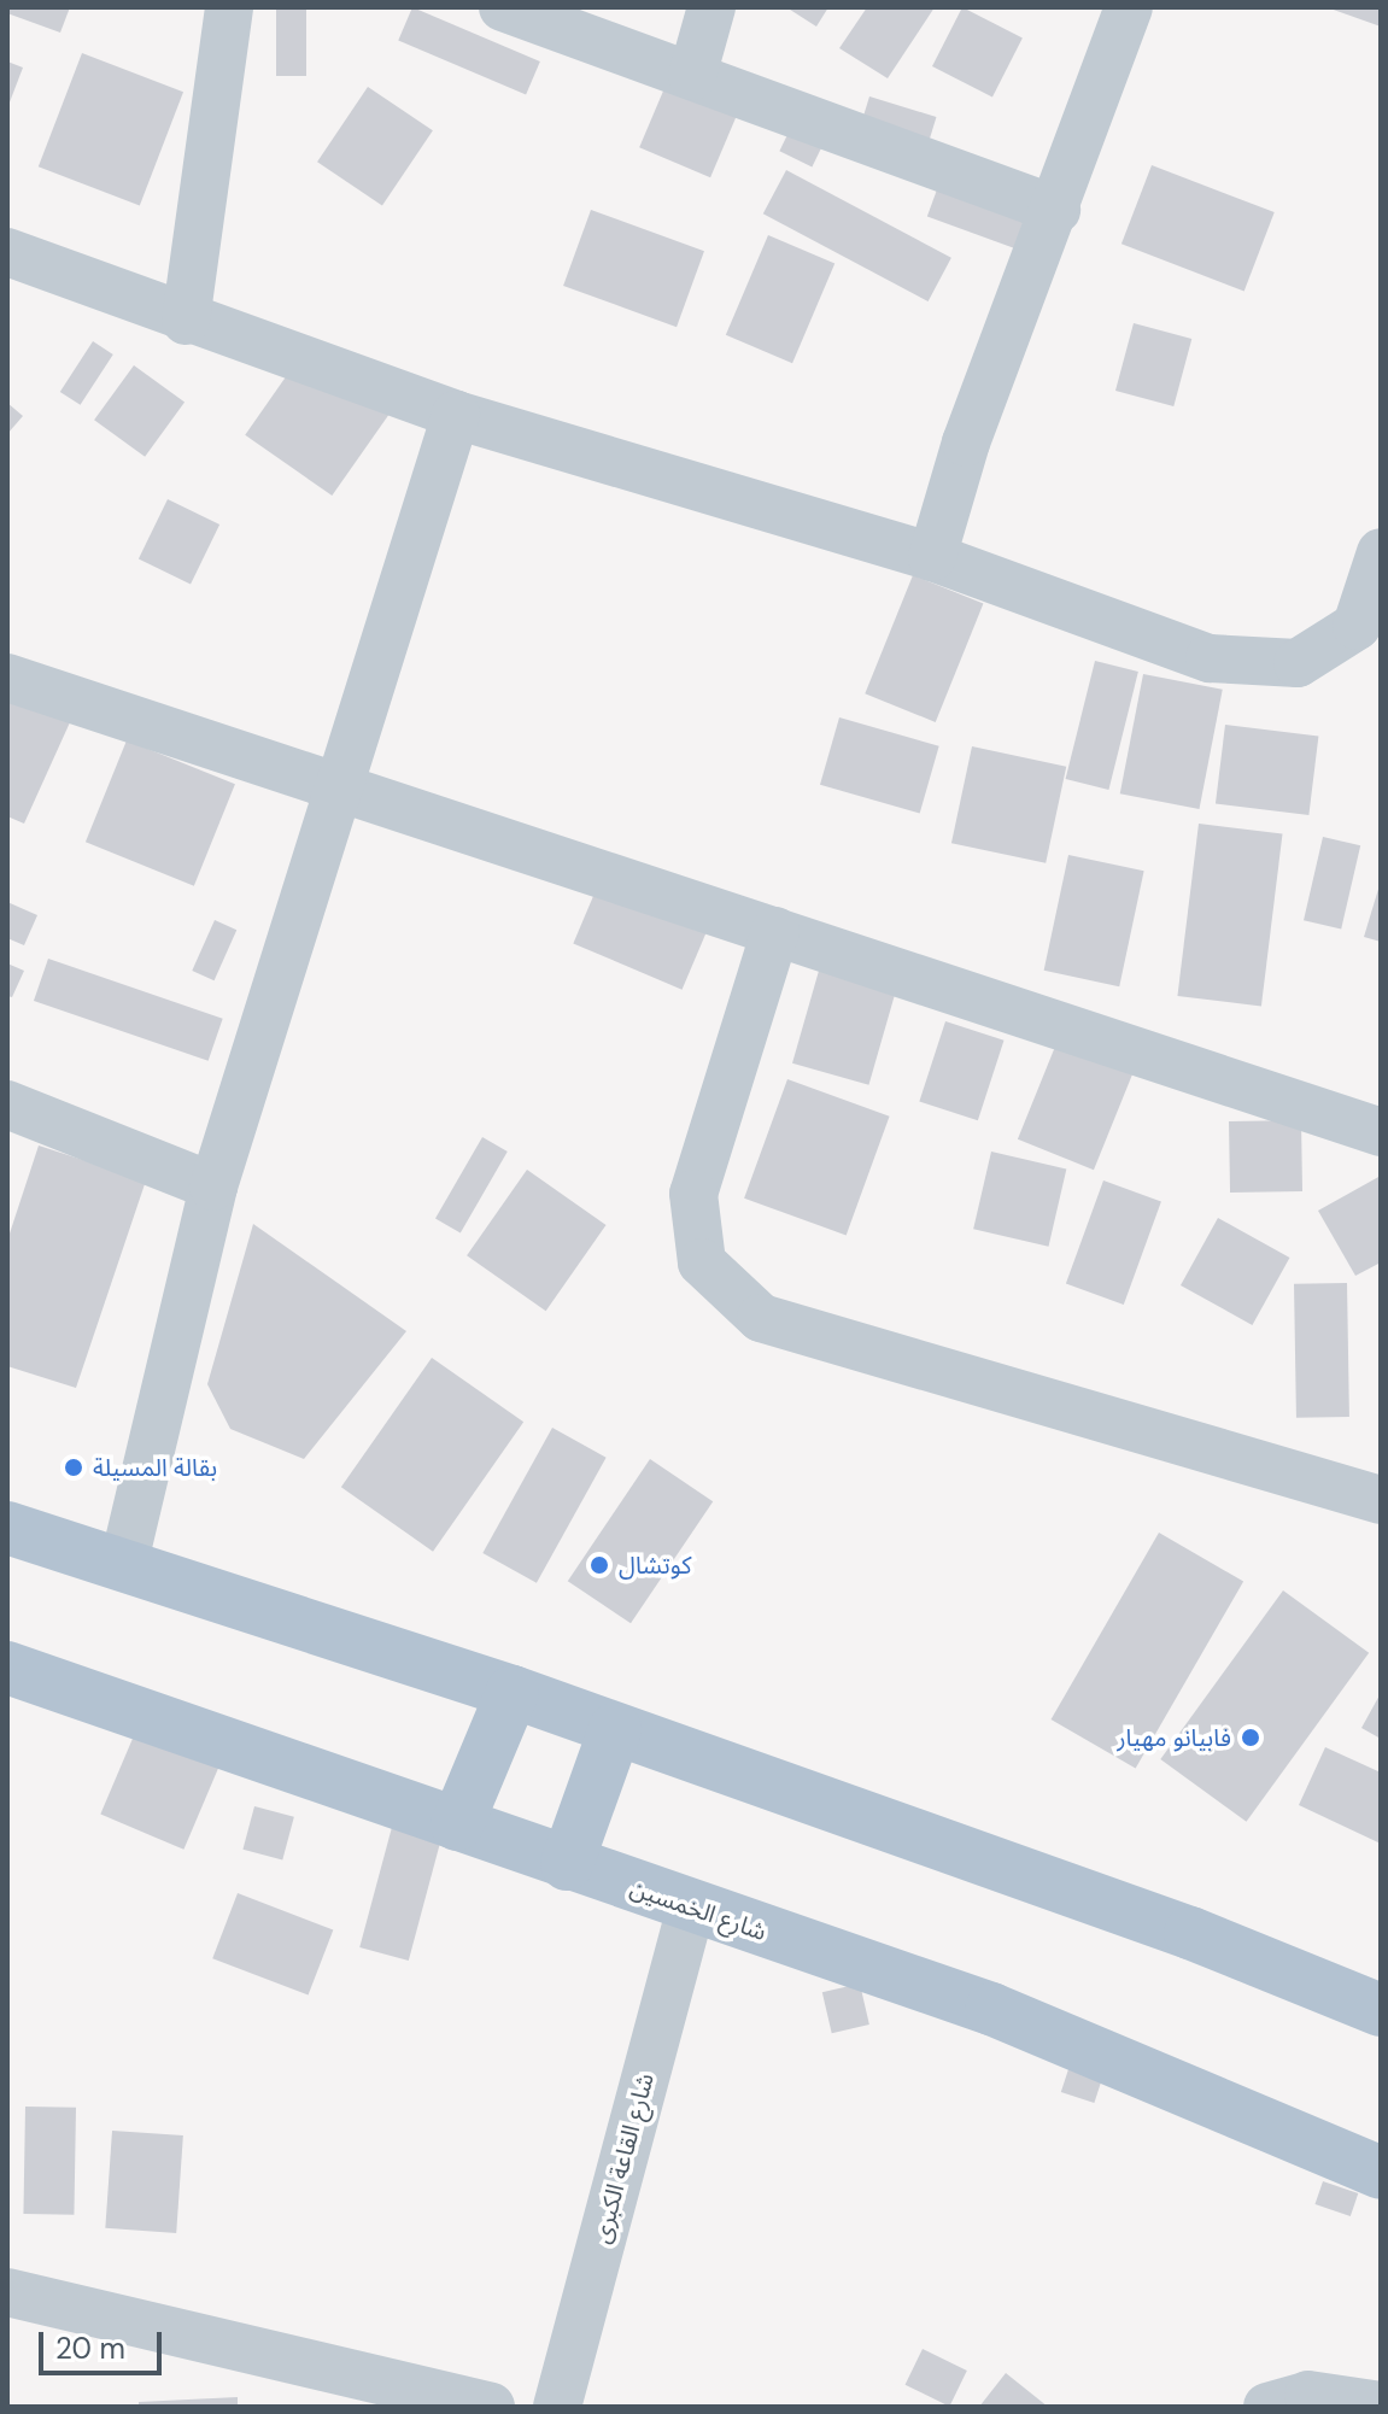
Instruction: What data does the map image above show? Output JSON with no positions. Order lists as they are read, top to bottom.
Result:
{
  "streets": {
    "main road": ["شارع الخمسين"],
    "street": ["شارع القاعة الكبرى"]
  },
  "crossings": [
    ["شارع الخمسين", "شارع القاعة الكبرى"]
  ],
  "places": ["بقالة المسيلة", "كوتشال", "فابيانو مهيار"],
  "scale_bar": "20 m"
}
